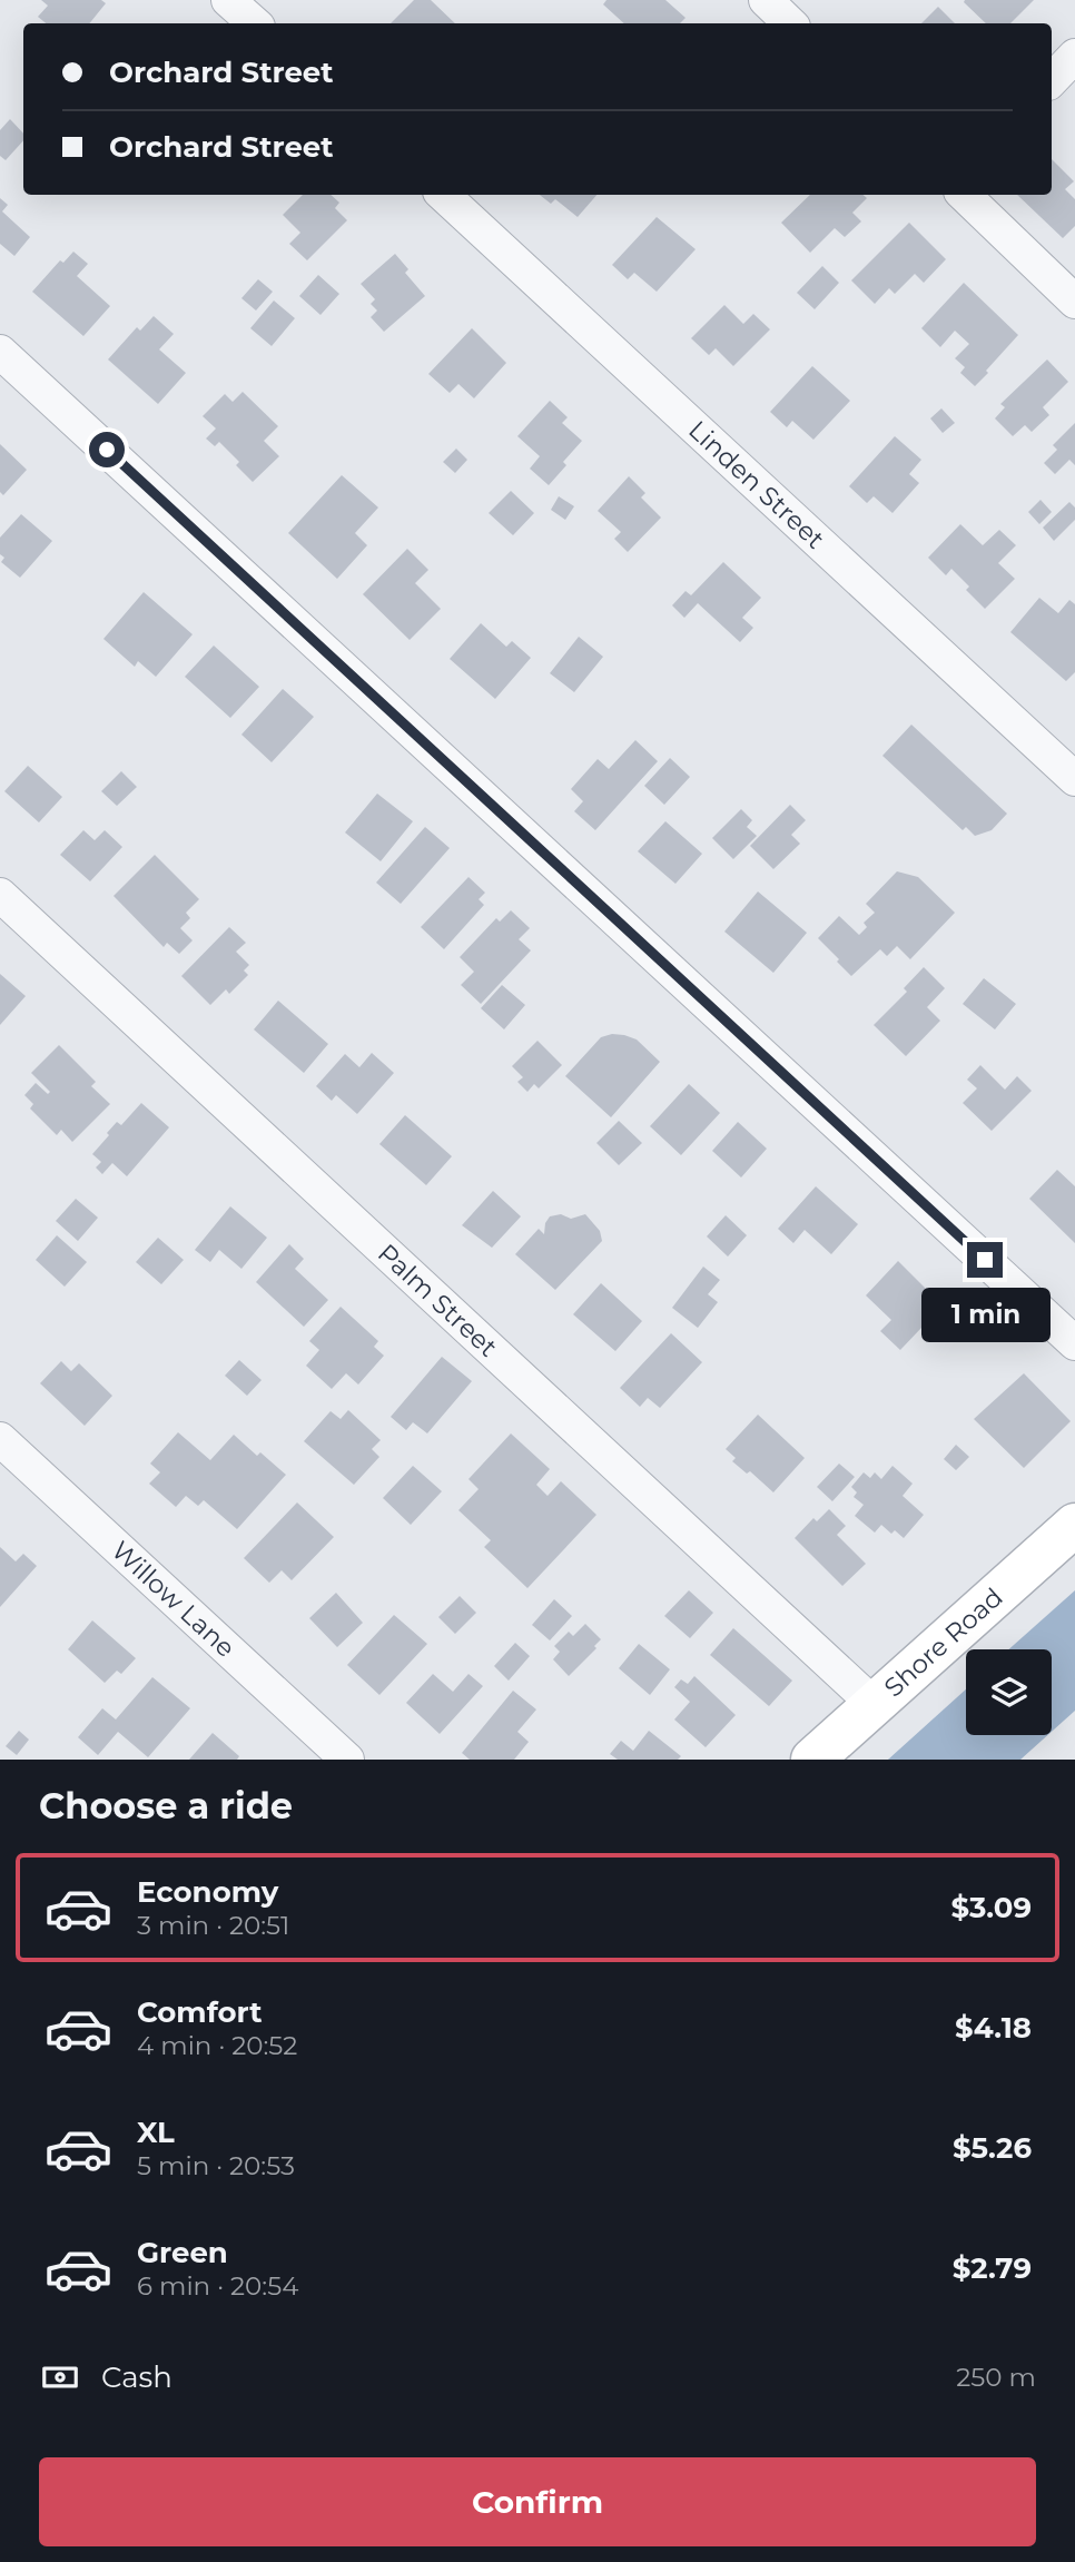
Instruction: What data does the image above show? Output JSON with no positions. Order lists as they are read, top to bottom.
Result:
{
  "streets": {
    "street": [
      "Linden Street",
      "Palm Street",
      "Willow Lane",
      "Shore Road"
    ]
  },
  "crossings": [
    ["Palm Street", "Shore Road"]
  ],
  "page": {
    "banner": ["Orchard Street", "Orchard Street"],
    "bubble": "1 min",
    "heading": "Choose a ride",
    "list": [
      {
        "name": "Economy",
        "note": "3 min · 20:51",
        "value": "$3.09"
      },
      {
        "name": "Comfort",
        "note": "4 min · 20:52",
        "value": "$4.18"
      },
      {
        "name": "XL",
        "note": "5 min · 20:53",
        "value": "$5.26"
      },
      {
        "name": "Green",
        "note": "6 min · 20:54",
        "value": "$2.79"
      }
    ],
    "pay": ["Cash", "250 m"],
    "buttons": "Confirm"
  }
}
